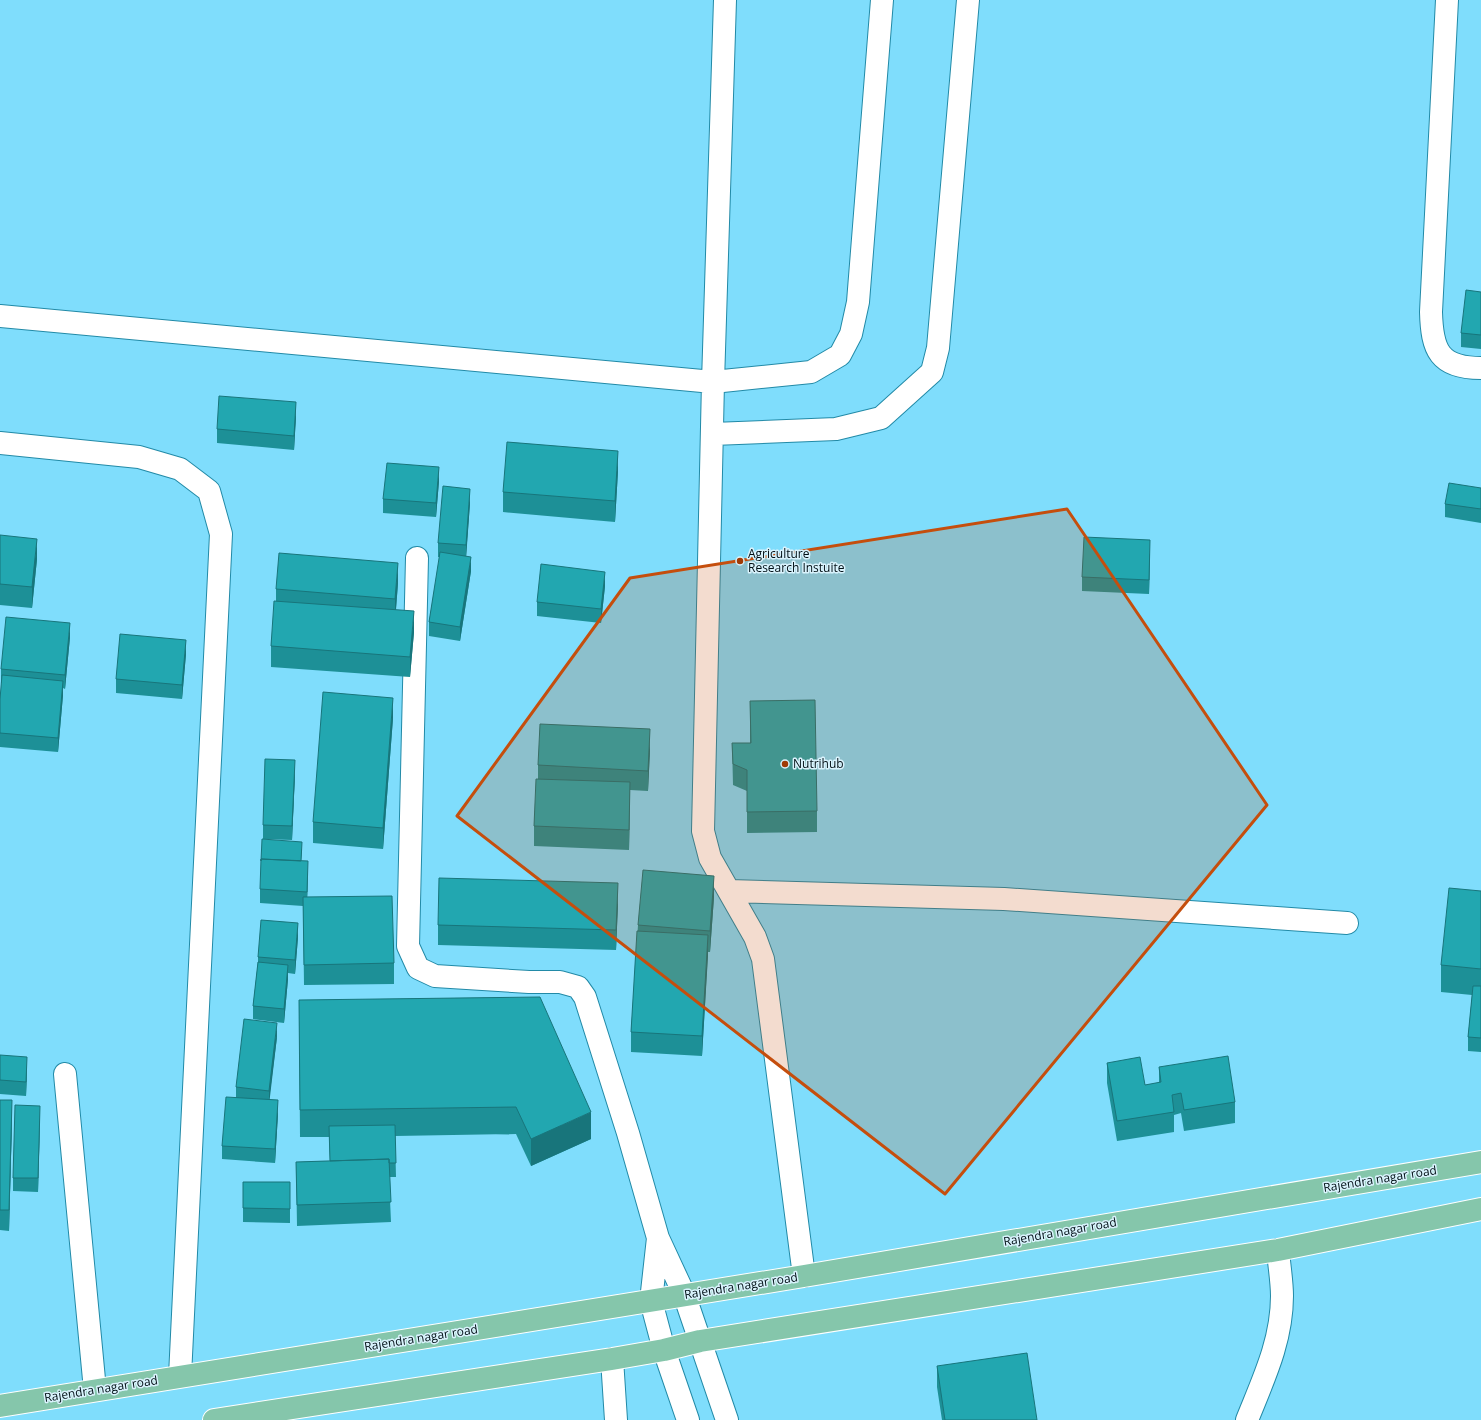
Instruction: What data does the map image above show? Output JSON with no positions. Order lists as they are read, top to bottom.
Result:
{
  "streets": {
    "main road": ["Rajendra nagar road"]
  },
  "places": ["Agriculture Research Instuite", "Nutrihub"]
}
